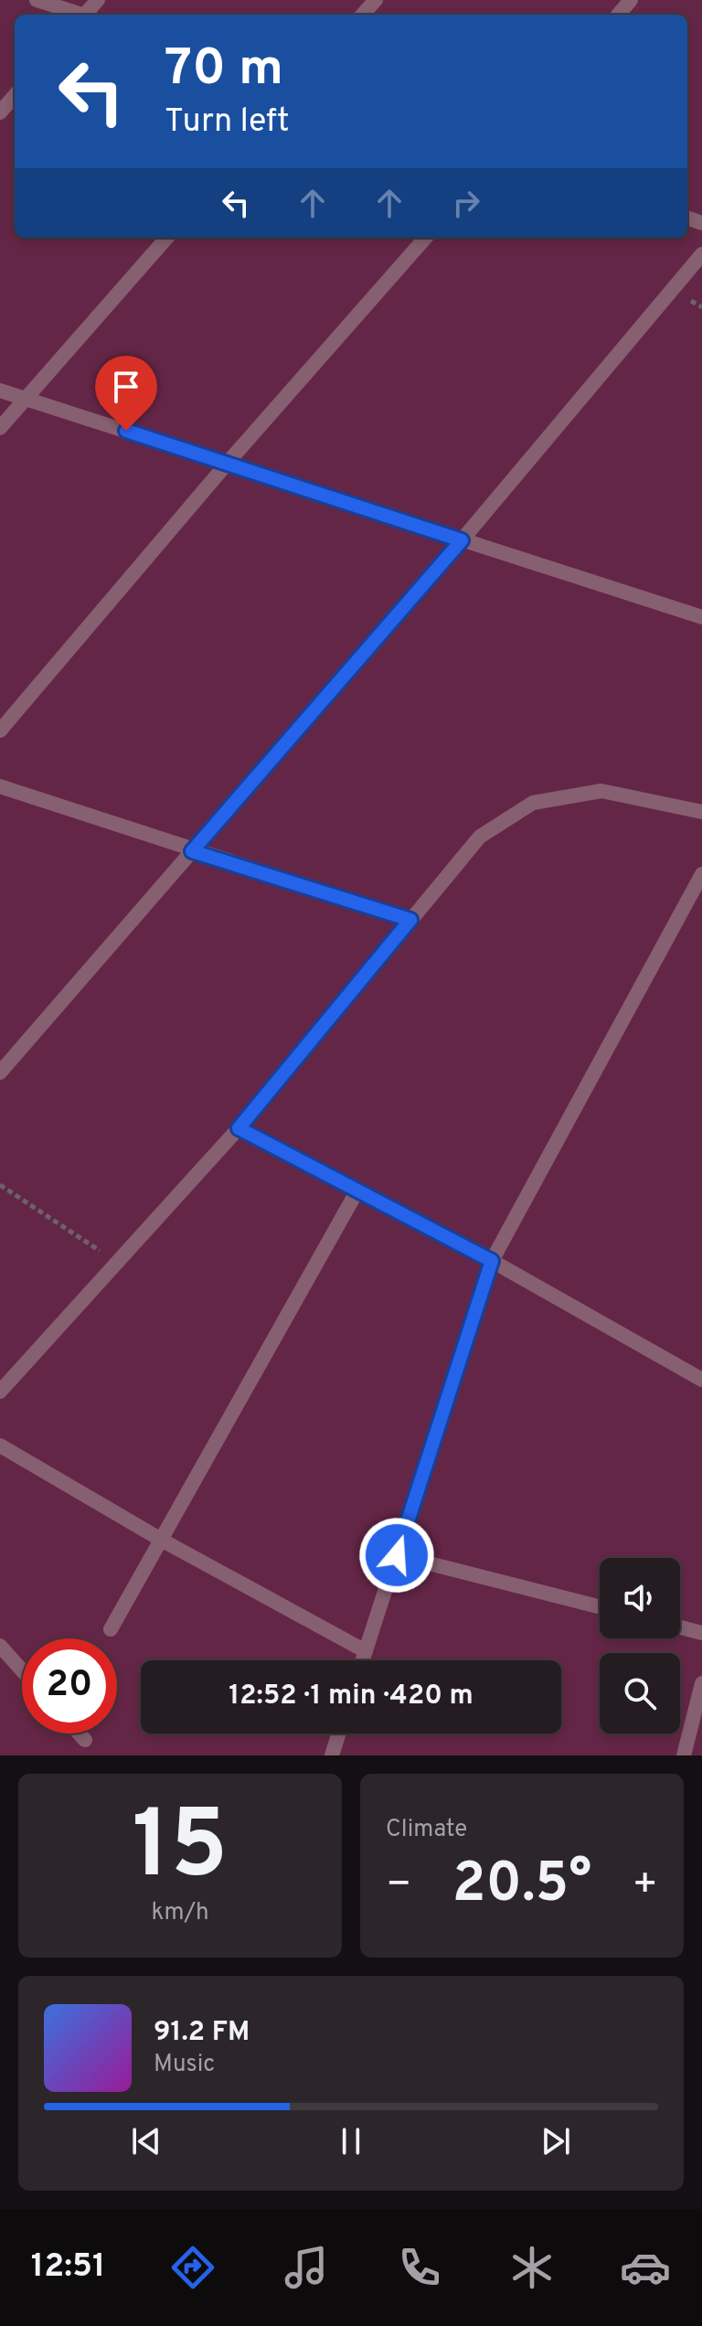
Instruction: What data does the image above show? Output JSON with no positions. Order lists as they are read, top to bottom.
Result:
{
  "page": {
    "turn": ["70 m", "Turn left"],
    "limit": "20",
    "trip": "12:52 · 1 min · 420 m",
    "tile": [
      ["15", "km/h"],
      "Climate"
    ],
    "heat": ["−", "20.5°", "+"],
    "song": ["91.2 FM", "Music"],
    "tabs": "12:51"
  }
}
